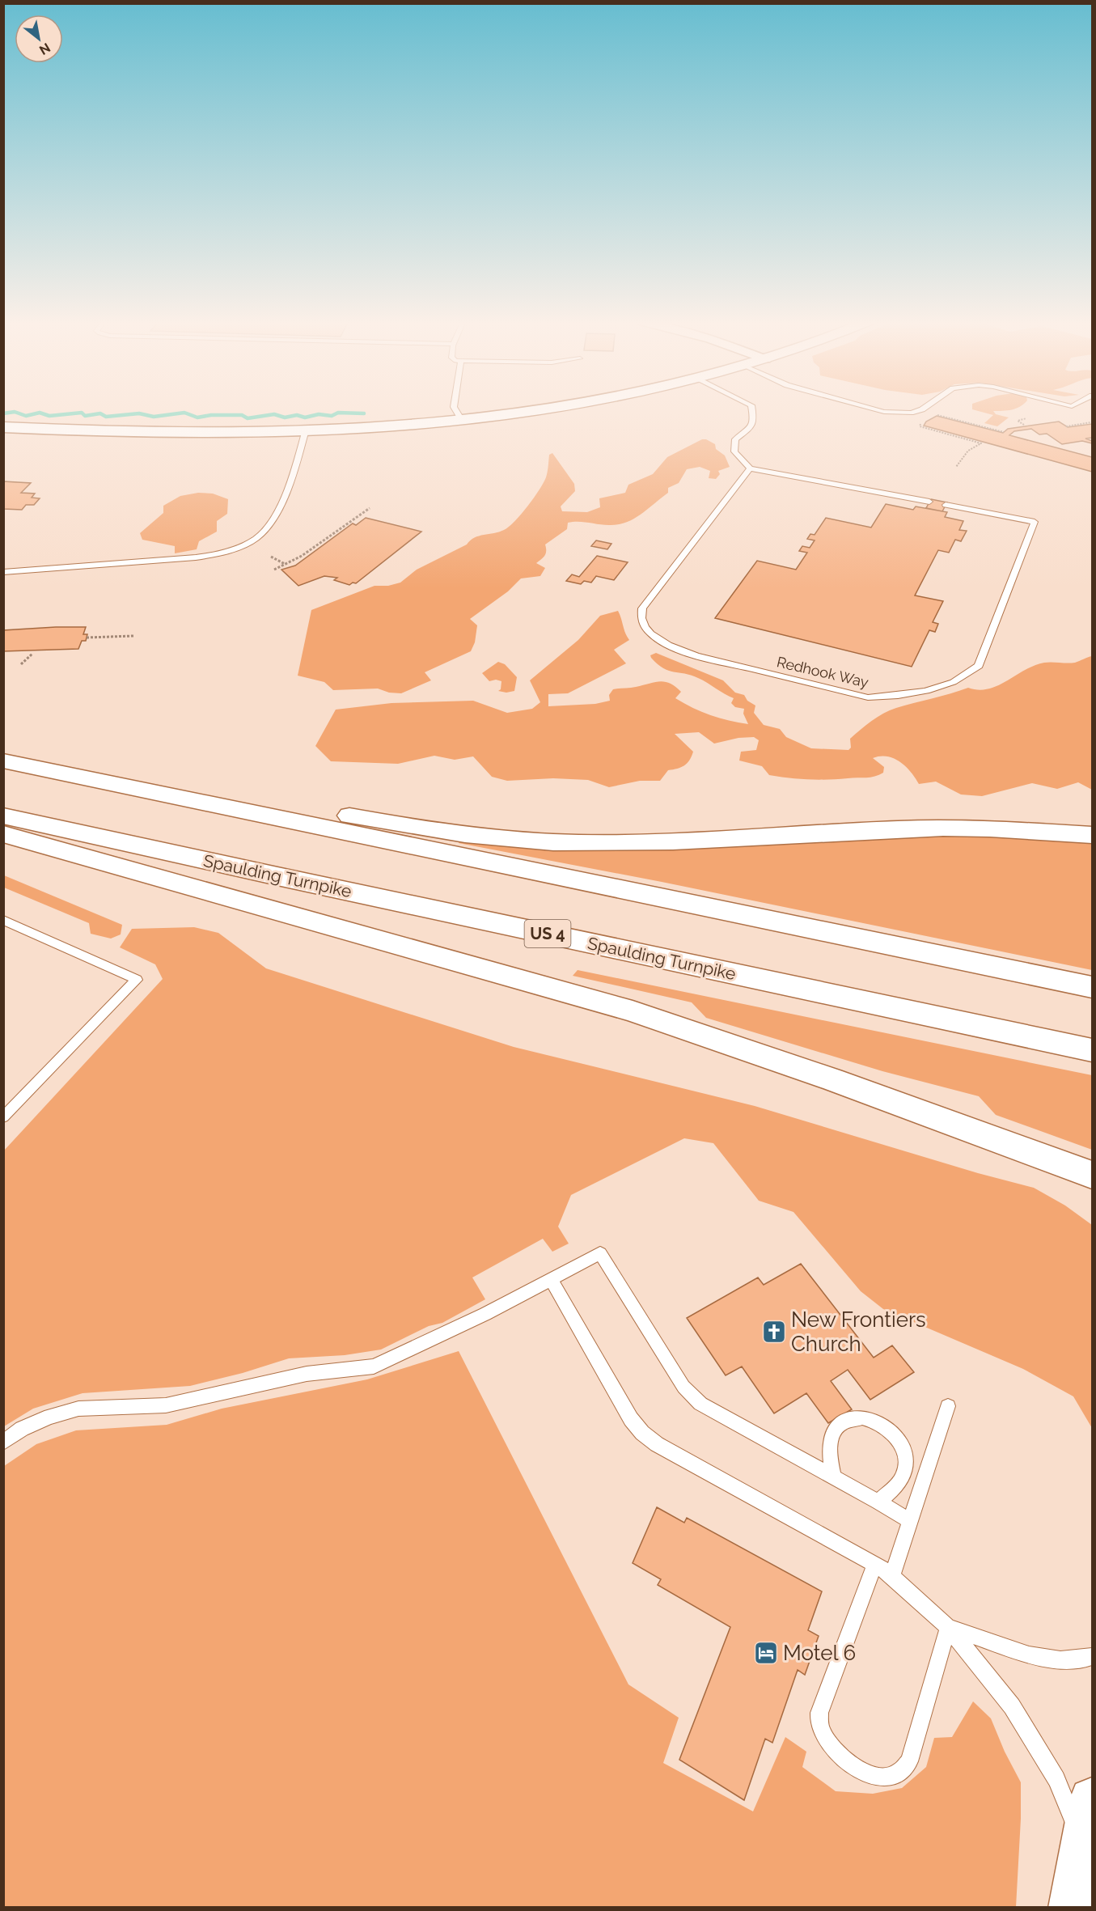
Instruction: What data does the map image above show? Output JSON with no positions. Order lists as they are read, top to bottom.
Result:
{
  "streets": {
    "main road": ["Spaulding Turnpike", "US 4"],
    "lane": ["Redhook Way"]
  },
  "places": {
    "church": ["New Frontiers Church"],
    "hotel": ["Motel 6"]
  },
  "north": "bottom right"
}
